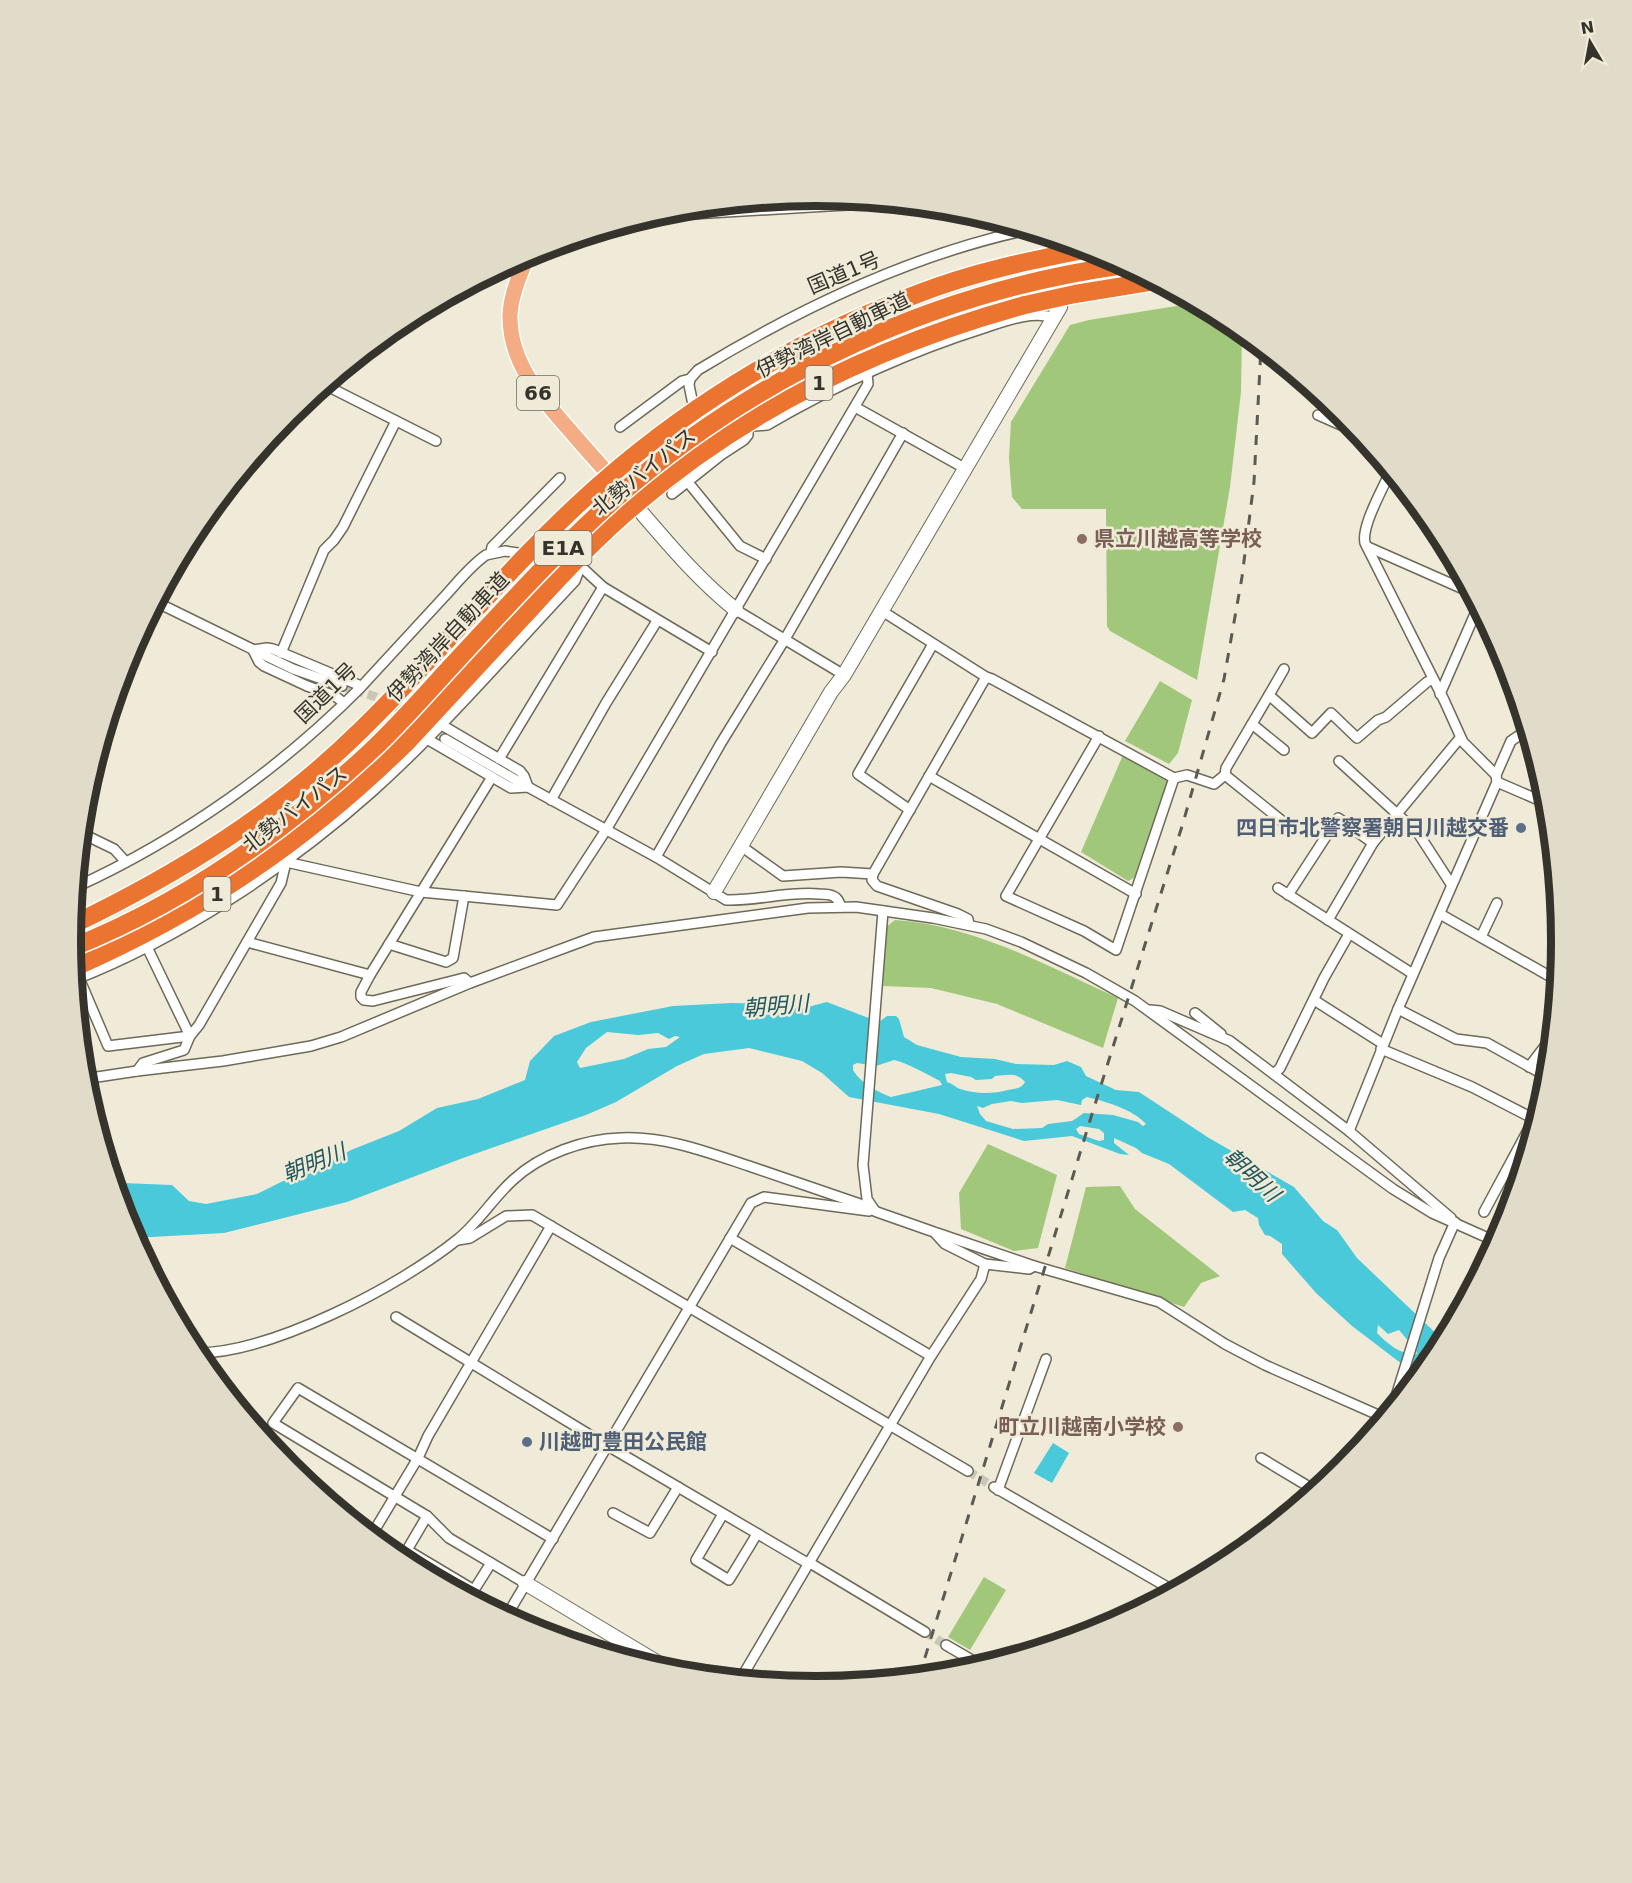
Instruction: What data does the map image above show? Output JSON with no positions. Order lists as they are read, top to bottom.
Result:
{
  "streets": {
    "highway": [
      "伊勢湾岸自動車道",
      "1",
      "北勢バイパス",
      "E1A"
    ],
    "main road": ["66"],
    "street": ["国道1号"]
  },
  "crossings": [
    ["66", "北勢バイパス"]
  ],
  "water": ["朝明川"],
  "places": [
    "県立川越高等学校",
    "四日市北警察署朝日川越交番",
    "町立川越南小学校",
    "川越町豊田公民館"
  ],
  "north": "top"
}
